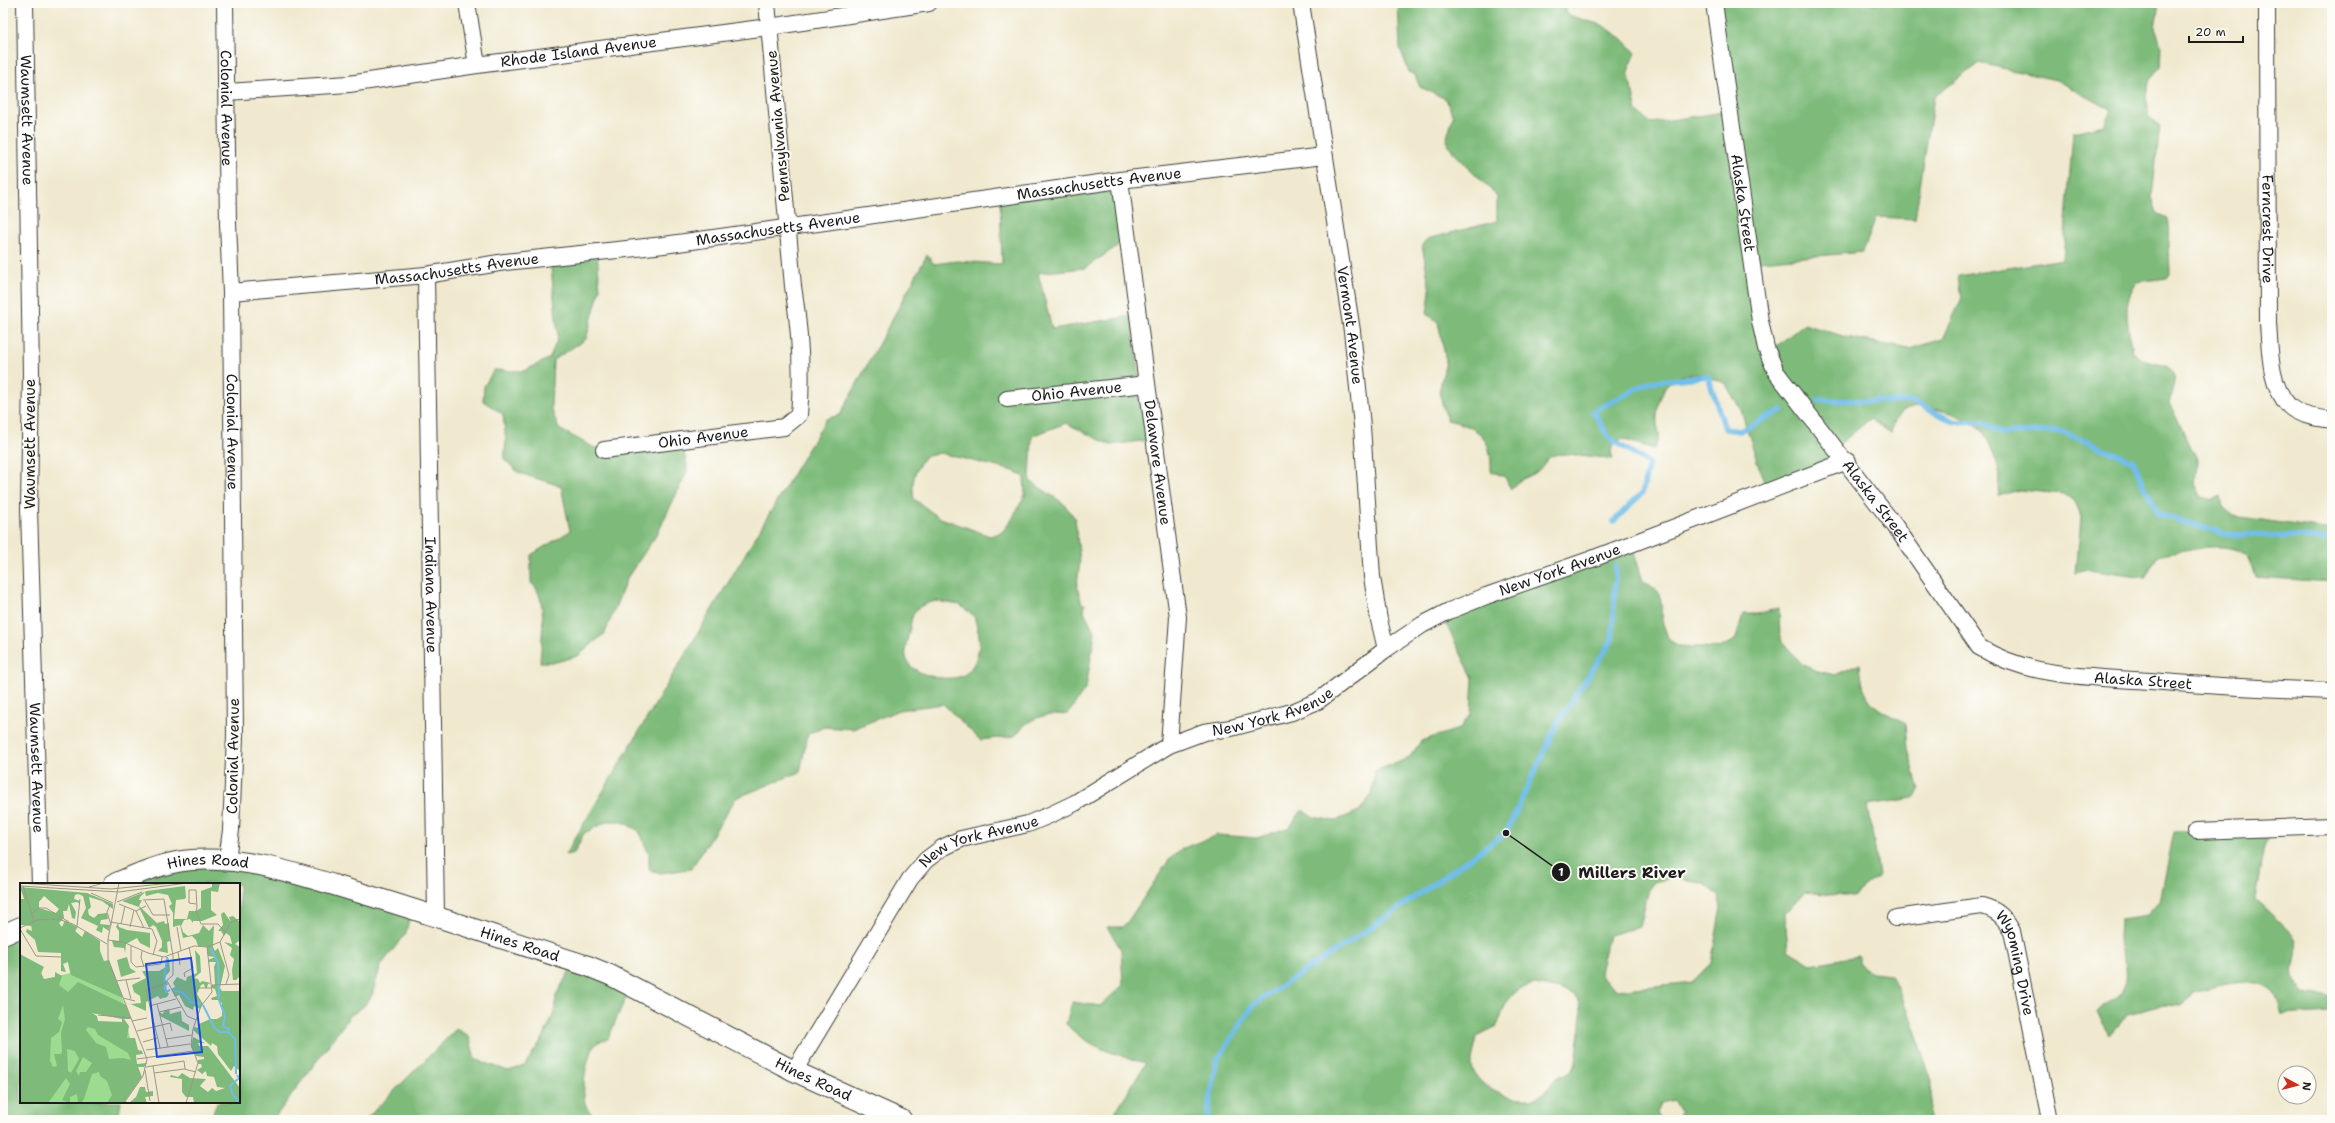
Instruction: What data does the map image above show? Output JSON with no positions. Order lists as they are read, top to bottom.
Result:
{
  "streets": {
    "street": [
      "Rhode Island Avenue",
      "Colonial Avenue",
      "Waumsett Avenue",
      "Pennsylvania Avenue",
      "Massachusetts Avenue",
      "Alaska Street",
      "Ferncrest Drive",
      "Vermont Avenue",
      "Ohio Avenue",
      "Delaware Avenue",
      "New York Avenue",
      "Indiana Avenue",
      "Hines Road",
      "Wyoming Drive"
    ]
  },
  "crossings": [
    ["Rhode Island Avenue", "Colonial Avenue"],
    ["Rhode Island Avenue", "Pennsylvania Avenue"],
    ["Colonial Avenue", "Massachusetts Avenue"],
    ["Colonial Avenue", "Hines Road"],
    ["Pennsylvania Avenue", "Massachusetts Avenue"],
    ["Pennsylvania Avenue", "Ohio Avenue"],
    ["Massachusetts Avenue", "Vermont Avenue"],
    ["Massachusetts Avenue", "Delaware Avenue"],
    ["Massachusetts Avenue", "Indiana Avenue"],
    ["Alaska Street", "New York Avenue"],
    ["Vermont Avenue", "New York Avenue"],
    ["Ohio Avenue", "Delaware Avenue"],
    ["Delaware Avenue", "New York Avenue"],
    ["New York Avenue", "Hines Road"],
    ["Indiana Avenue", "Hines Road"]
  ],
  "places": ["Millers River"],
  "scale_bar": "20 m",
  "north": "right"
}
